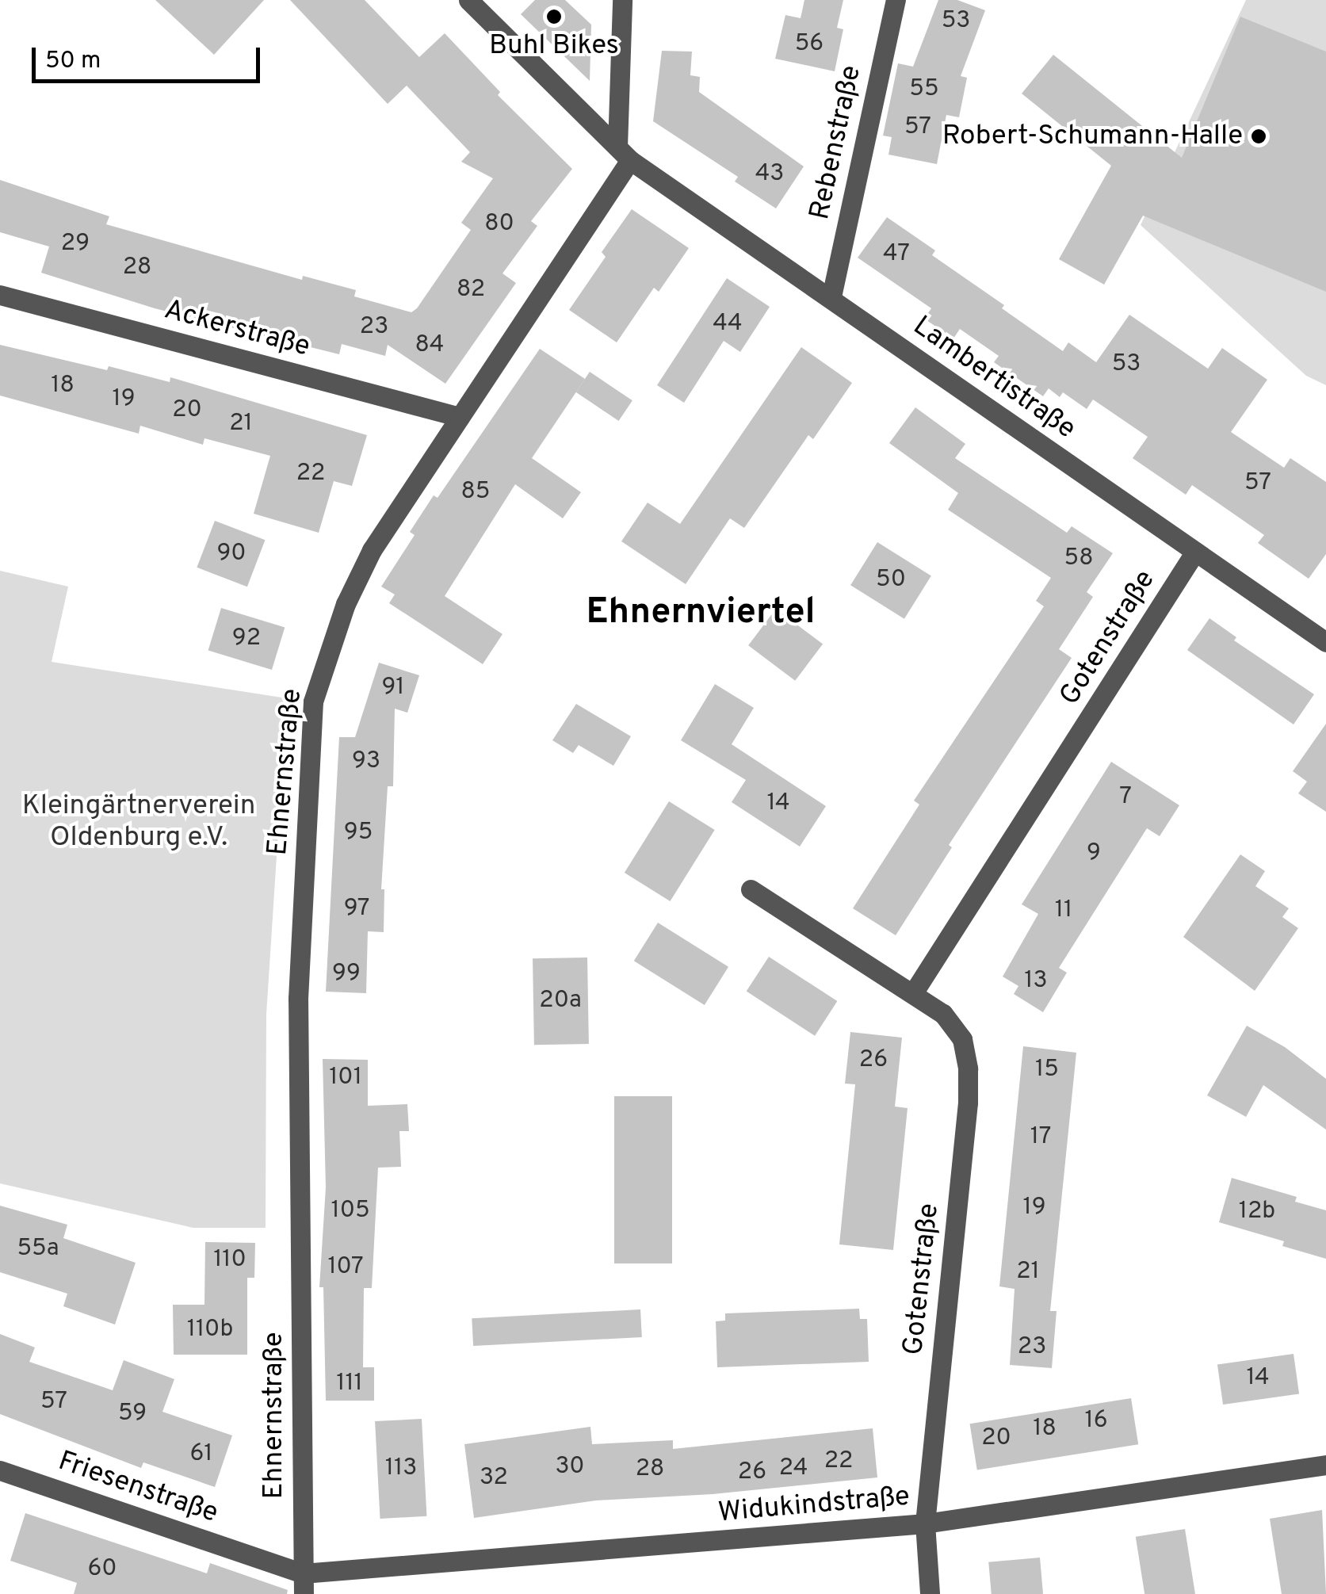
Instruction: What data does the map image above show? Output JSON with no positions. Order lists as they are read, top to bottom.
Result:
{
  "streets": {
    "street": [
      "Rebenstraße",
      "Ackerstraße",
      "Lambertistraße",
      "Gotenstraße",
      "Ehnernstraße",
      "Friesenstraße",
      "Widukindstraße"
    ]
  },
  "crossings": [
    ["Rebenstraße", "Lambertistraße"],
    ["Ackerstraße", "Ehnernstraße"],
    ["Lambertistraße", "Gotenstraße"],
    ["Lambertistraße", "Ehnernstraße"],
    ["Gotenstraße", "Widukindstraße"],
    ["Ehnernstraße", "Friesenstraße"],
    ["Ehnernstraße", "Widukindstraße"],
    ["Friesenstraße", "Widukindstraße"]
  ],
  "districts": ["Ehnernviertel"],
  "parks": ["Kleingärtnerverein Oldenburg e.V."],
  "places": ["Buhl Bikes", "Robert-Schumann-Halle"],
  "house_numbers": [
    "53",
    "56",
    "55",
    "57",
    "43",
    "80",
    "29",
    "47",
    "28",
    "82",
    "44",
    "23",
    "84",
    "53",
    "18",
    "19",
    "20",
    "21",
    "22",
    "57",
    "85",
    "90",
    "58",
    "50",
    "92",
    "91",
    "93",
    "7",
    "14",
    "95",
    "9",
    "97",
    "11",
    "99",
    "13",
    "20a",
    "26",
    "15",
    "101",
    "17",
    "19",
    "105",
    "12b",
    "55a",
    "110",
    "107",
    "21",
    "110b",
    "23",
    "14",
    "111",
    "57",
    "59",
    "16",
    "18",
    "20",
    "61",
    "22",
    "30",
    "113",
    "24",
    "28",
    "26",
    "32",
    "60"
  ],
  "scale_bar": "50 m"
}
